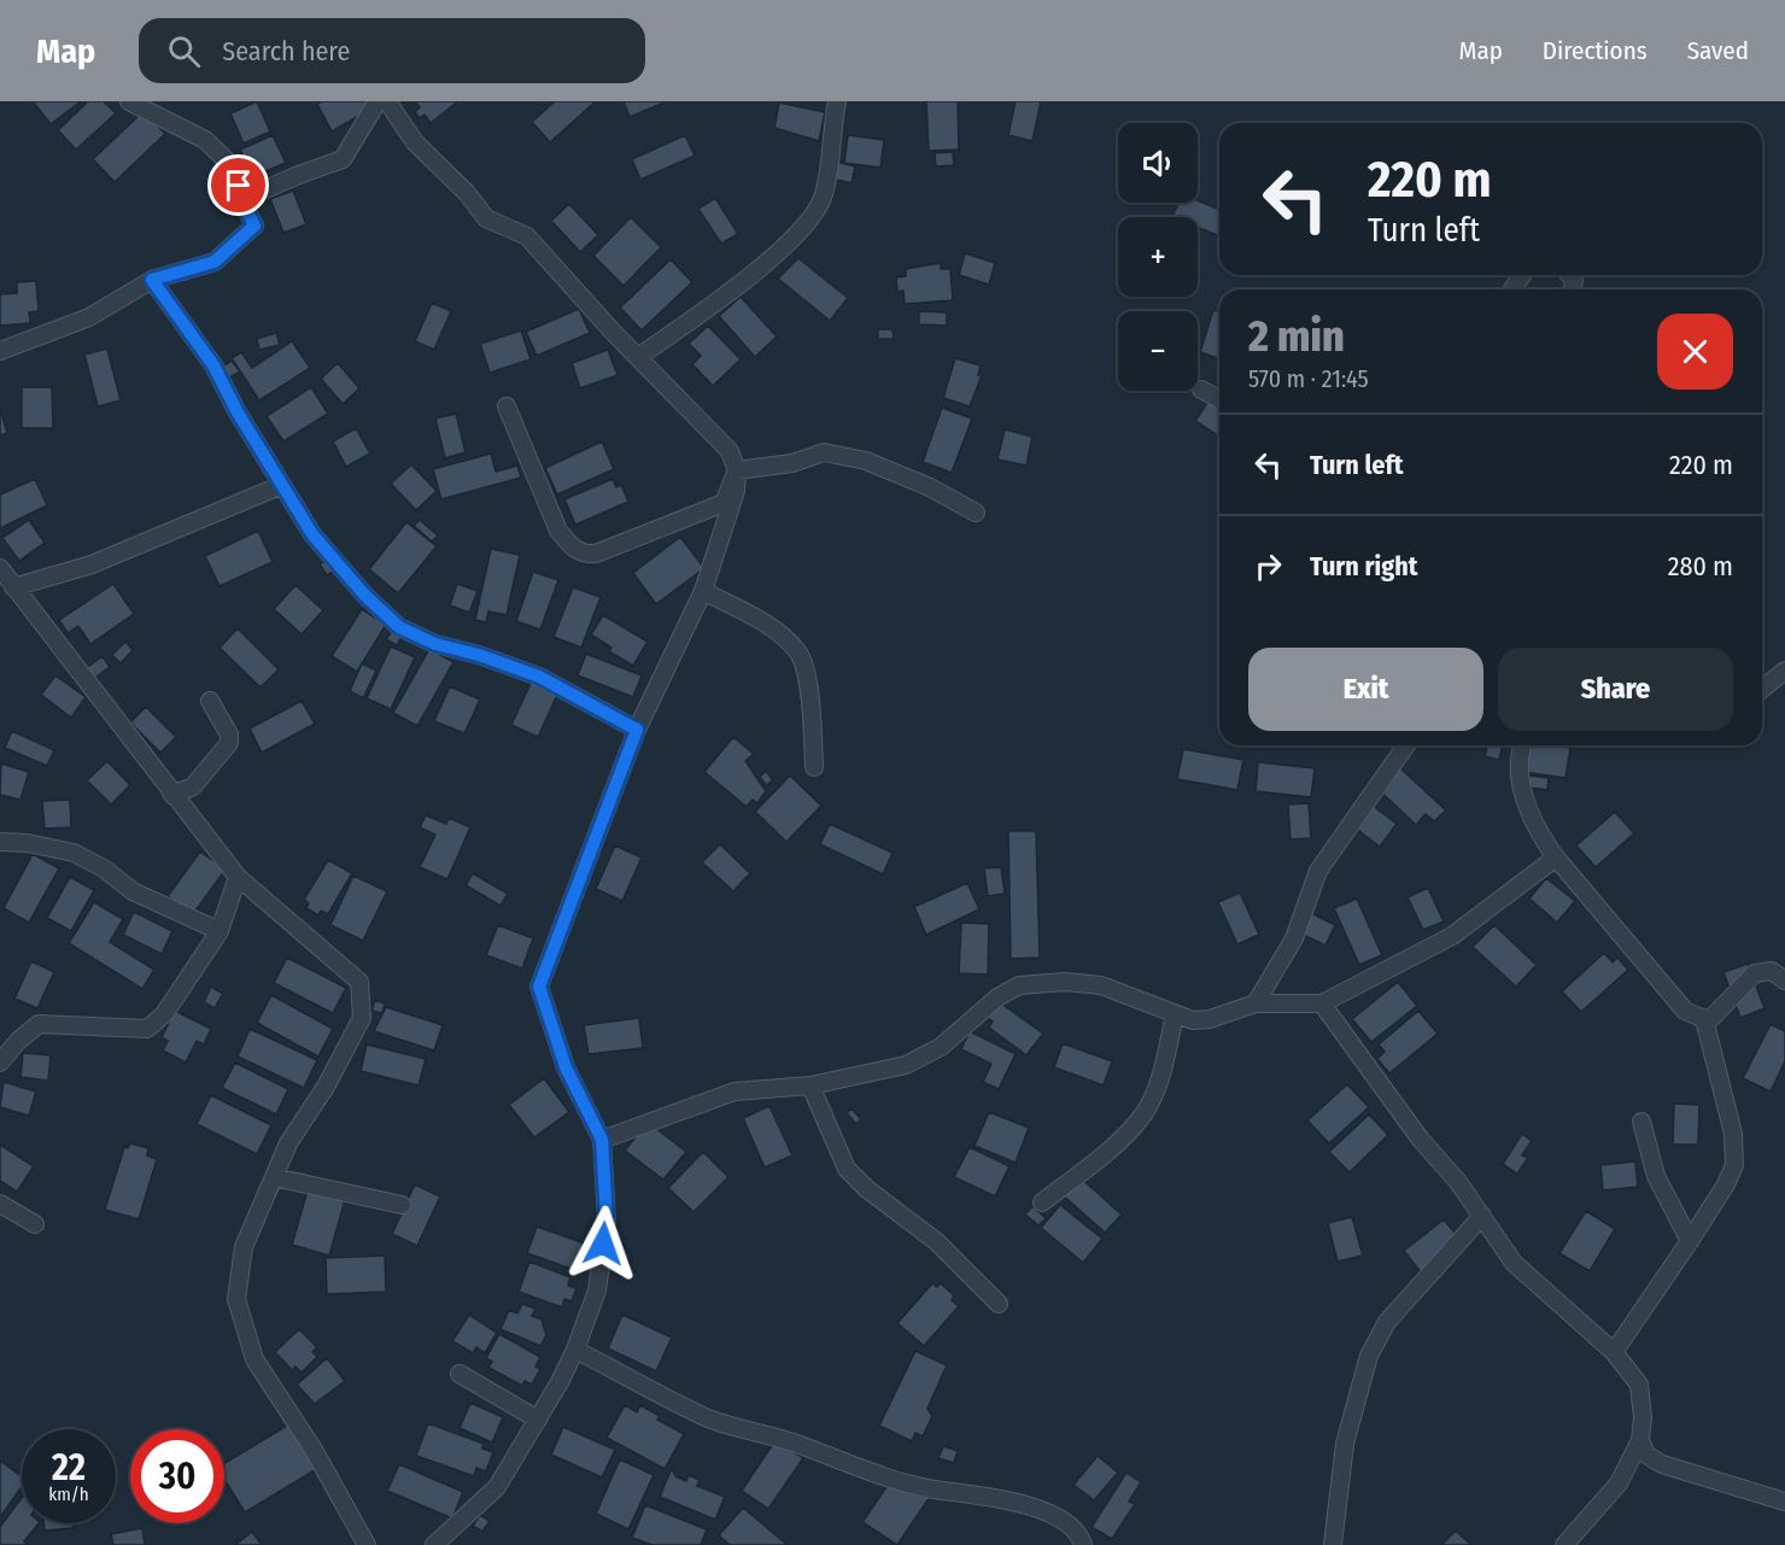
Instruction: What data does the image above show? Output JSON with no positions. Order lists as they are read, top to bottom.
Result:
{
  "page": {
    "header": "Map",
    "search": "Search here",
    "nav": ["Map", "Directions", "Saved"],
    "map_buttons": ["+", "−"],
    "turn": ["220 m", "Turn left"],
    "heading": ["2 min", "570 m · 21:45"],
    "list": [
      {
        "name": "Turn left",
        "value": "220 m"
      },
      {
        "name": "Turn right",
        "value": "280 m"
      }
    ],
    "buttons": ["Exit", "Share"],
    "speed": "22 km/h",
    "limit": "30"
  }
}
